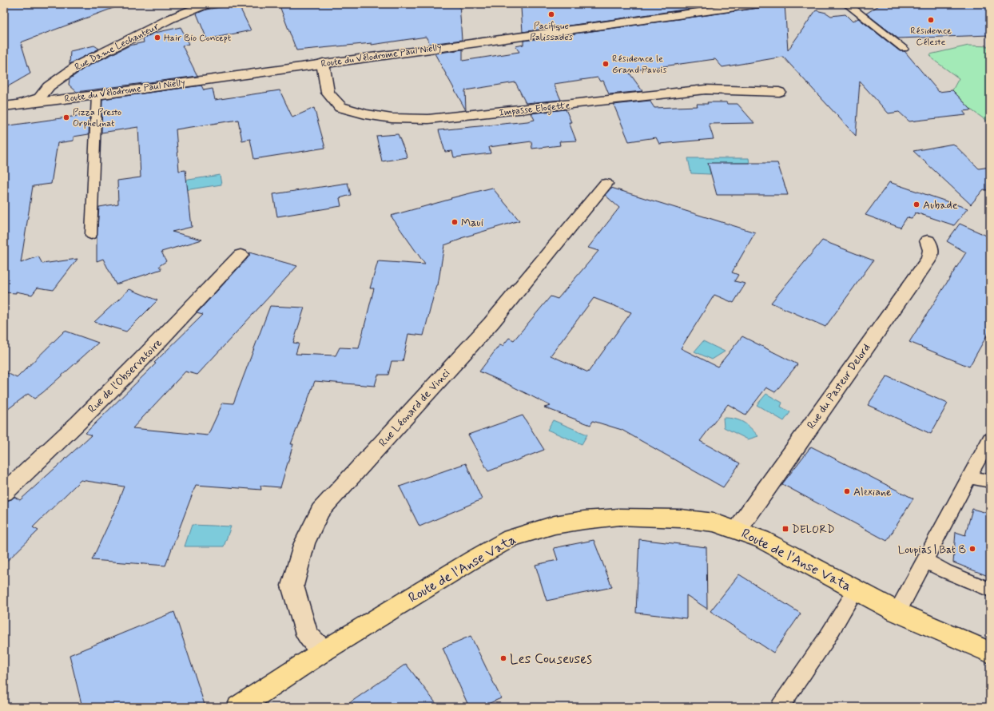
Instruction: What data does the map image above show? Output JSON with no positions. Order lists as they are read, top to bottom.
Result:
{
  "streets": {
    "main road": ["Route de l'Anse Vata"],
    "street": [
      "Rue Dame Lechanteur",
      "Route du Vélodrome Paul Nielly",
      "Impasse Elogette",
      "Rue de l'Observatoire",
      "Rue du Pasteur Delord",
      "Rue Léonard de Vinci"
    ]
  },
  "crossings": [
    ["Rue Dame Lechanteur", "Route du Vélodrome Paul Nielly"],
    ["Route du Vélodrome Paul Nielly", "Impasse Elogette"],
    ["Rue du Pasteur Delord", "Route de l'Anse Vata"],
    ["Rue Léonard de Vinci", "Route de l'Anse Vata"]
  ],
  "places": {
    "other": [
      "Pacifique Palissades",
      "Résidence Céleste",
      "Hair Bio Concept",
      "Résidence le Grand Pavois",
      "Pizza Presto Orphelinat",
      "Aubade",
      "Maui",
      "Alexiane",
      "Loupias | Bat B",
      "Les Couseuses"
    ],
    "transit": ["DELORD"]
  }
}
